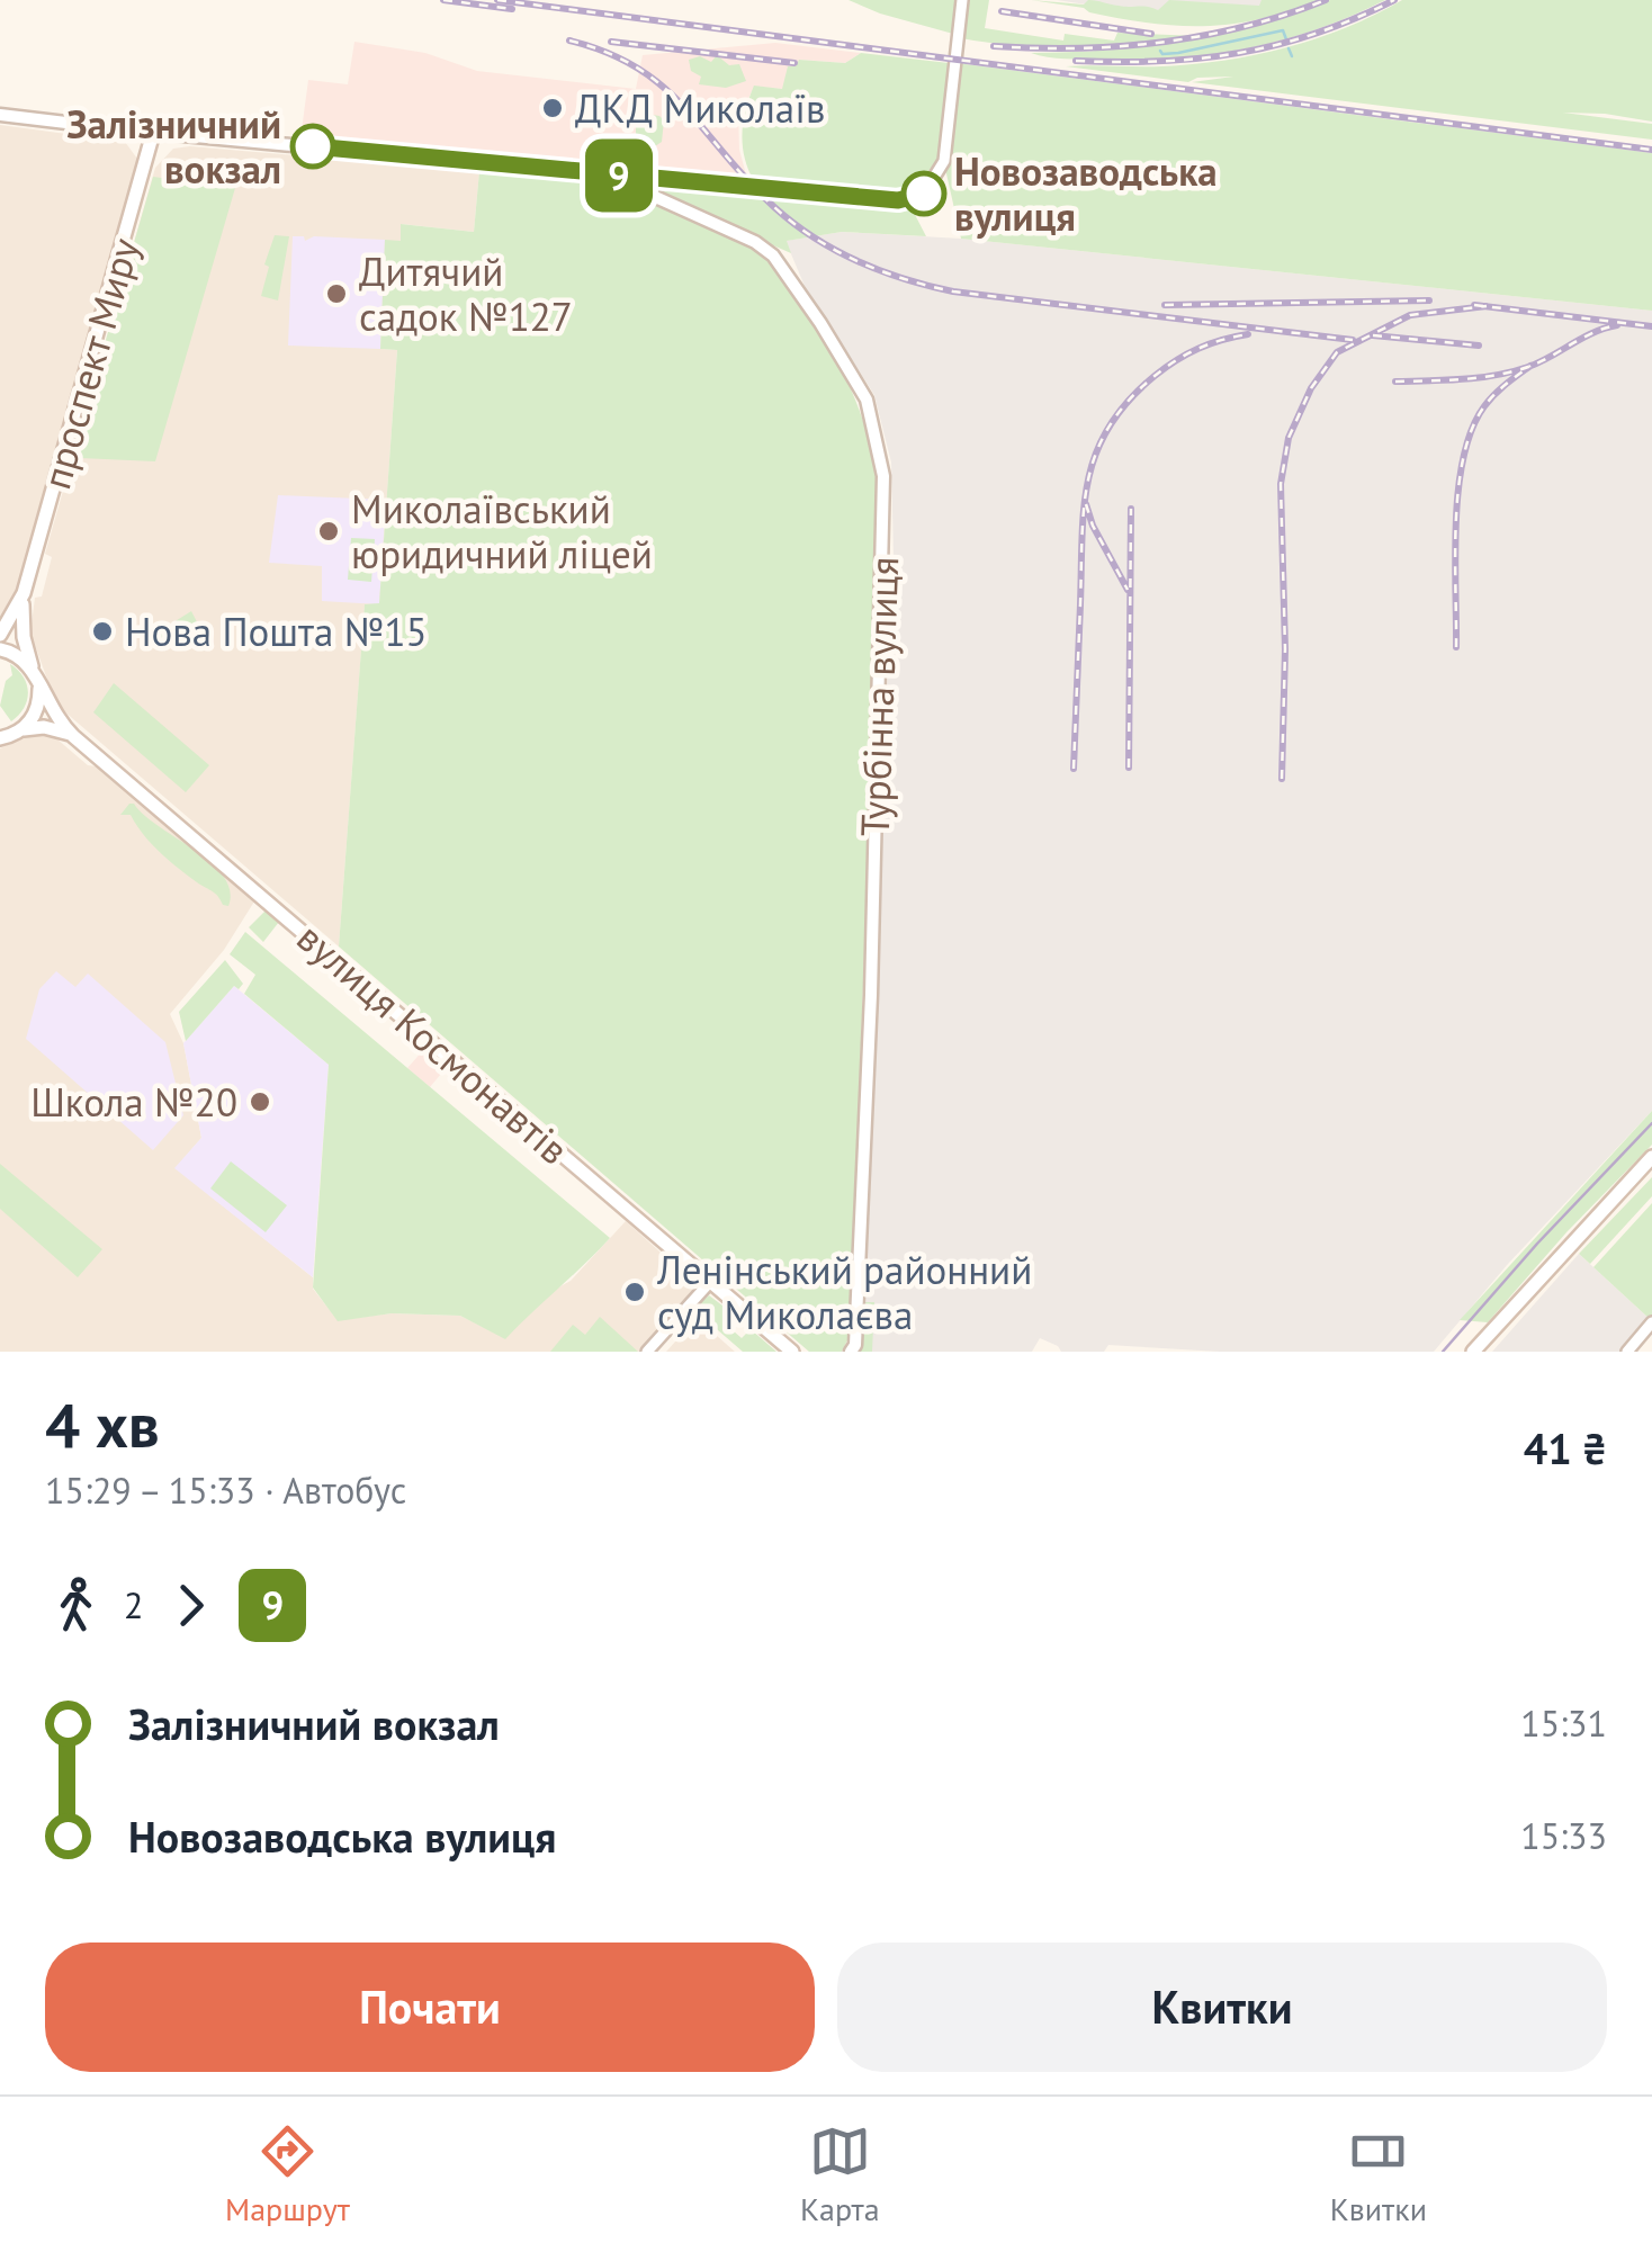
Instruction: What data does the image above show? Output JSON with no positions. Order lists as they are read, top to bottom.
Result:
{
  "streets": {
    "main road": ["проспект Миру", "вулиця Космонавтів"],
    "street": ["Турбінна вулиця"]
  },
  "crossings": [
    ["проспект Миру", "вулиця Космонавтів"]
  ],
  "places": [
    "ДКД Миколаїв",
    "Залізничний вокзал",
    "Новозаводська вулиця",
    "Дитячий садок №127",
    "Миколаївський юридичний ліцей",
    "Нова Пошта №15",
    "Школа №20",
    "Ленінський районний суд Миколаєва"
  ],
  "lines": ["bus line 9"],
  "page": {
    "on_map": "9",
    "heading": ["4 хв", "15:29 – 15:33 · Автобус", "41 ₴"],
    "legs": ["2", "9"],
    "list": [
      {
        "name": "Залізничний вокзал",
        "value": "15:31"
      },
      {
        "name": "Новозаводська вулиця",
        "value": "15:33"
      }
    ],
    "buttons": ["Почати", "Квитки"],
    "tabs": ["Маршрут", "Карта", "Квитки"]
  }
}
